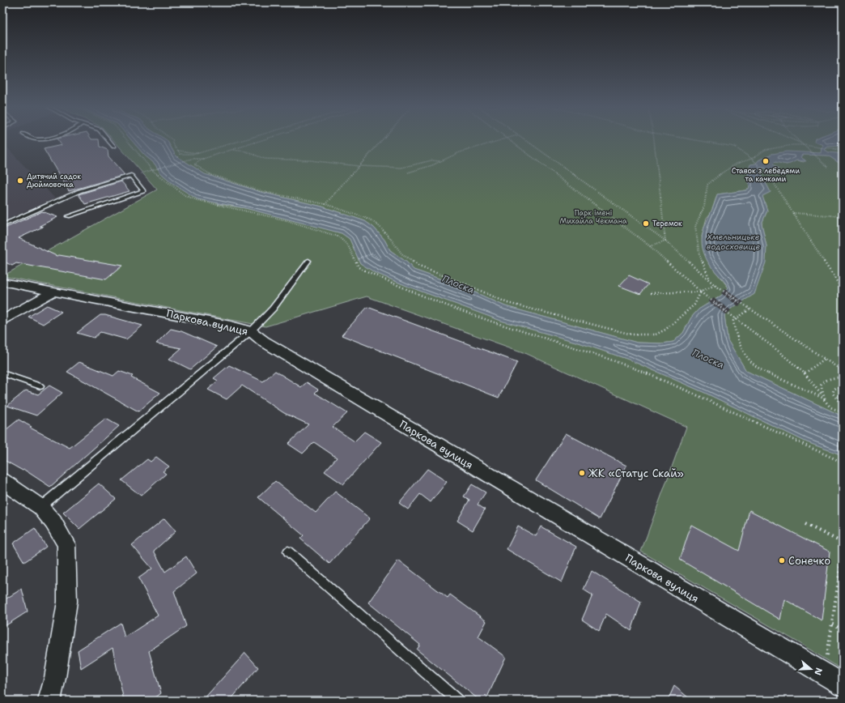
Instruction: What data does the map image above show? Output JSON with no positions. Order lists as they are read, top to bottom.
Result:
{
  "streets": {
    "street": ["Паркова вулиця"]
  },
  "water": ["Хмельницьке водосховище", "Плоска"],
  "parks": ["Парк імені Михайла Чекмана"],
  "places": [
    "Ставок з лебедями та качками",
    "Дитячий садок Дюймовочка",
    "Теремок",
    "ЖК «Статус Скай»",
    "Cонечко"
  ],
  "north": "right"
}
